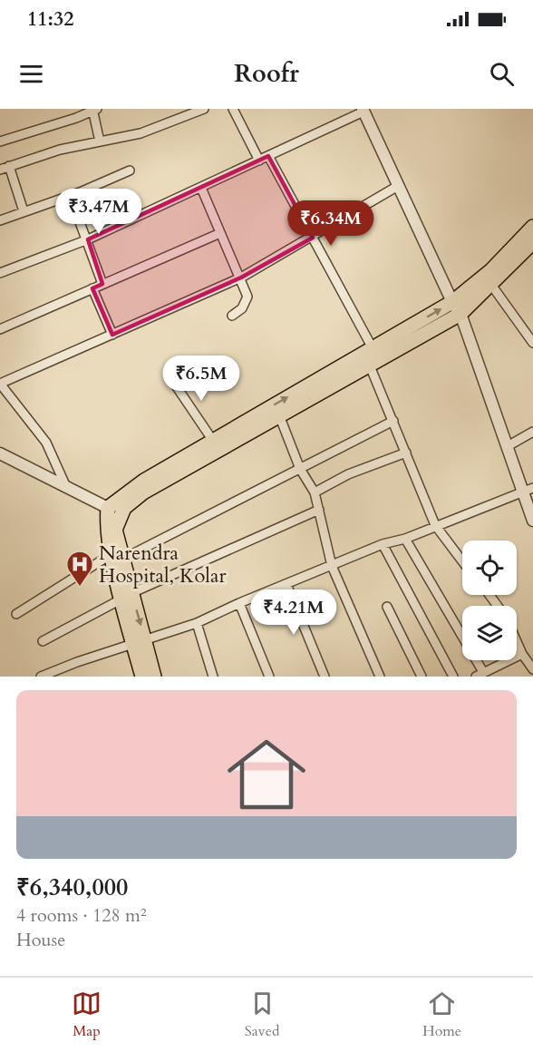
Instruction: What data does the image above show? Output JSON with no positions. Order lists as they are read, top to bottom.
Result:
{
  "places": {
    "hospital": ["Narendra Hospital, Kolar"]
  },
  "page": {
    "status": "11:32",
    "header": "Roofr",
    "price": [
      "₹3.47M",
      "₹6.34M",
      "₹6.5M",
      "₹4.21M"
    ],
    "list": [
      {
        "name": "₹6,340,000",
        "note": "4 rooms · 128 m² · House"
      }
    ],
    "tabs": ["Map", "Saved", "Home"]
  }
}
